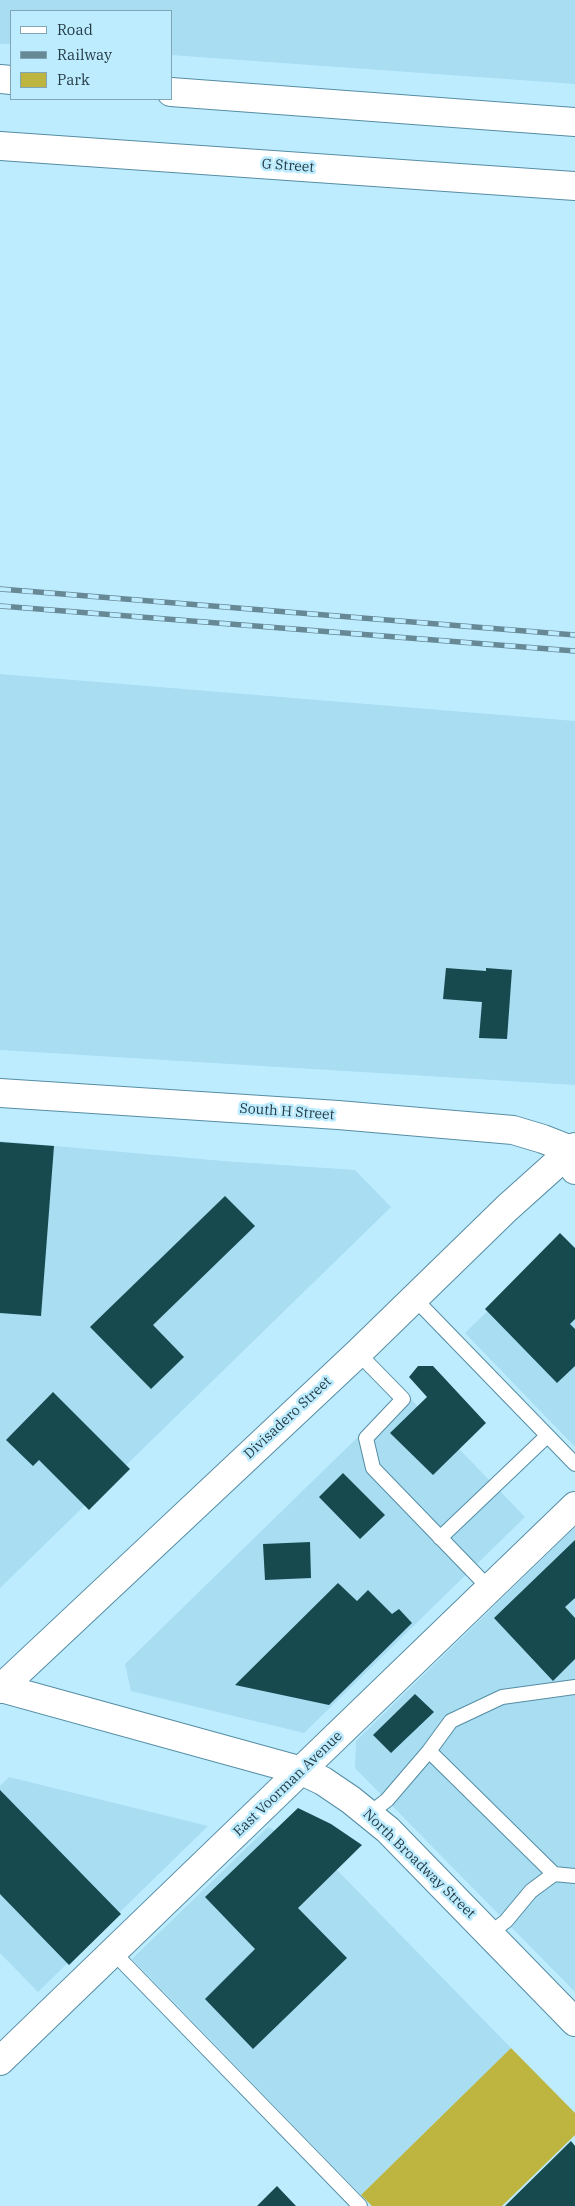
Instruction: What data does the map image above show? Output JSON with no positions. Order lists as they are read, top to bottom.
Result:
{
  "streets": {
    "street": [
      "G Street",
      "South H Street",
      "Divisadero Street",
      "East Voorman Avenue",
      "North Broadway Street"
    ]
  },
  "crossings": [
    ["South H Street", "Divisadero Street"],
    ["Divisadero Street", "North Broadway Street"],
    ["East Voorman Avenue", "North Broadway Street"]
  ],
  "legend": ["Road", "Railway", "Park"]
}
